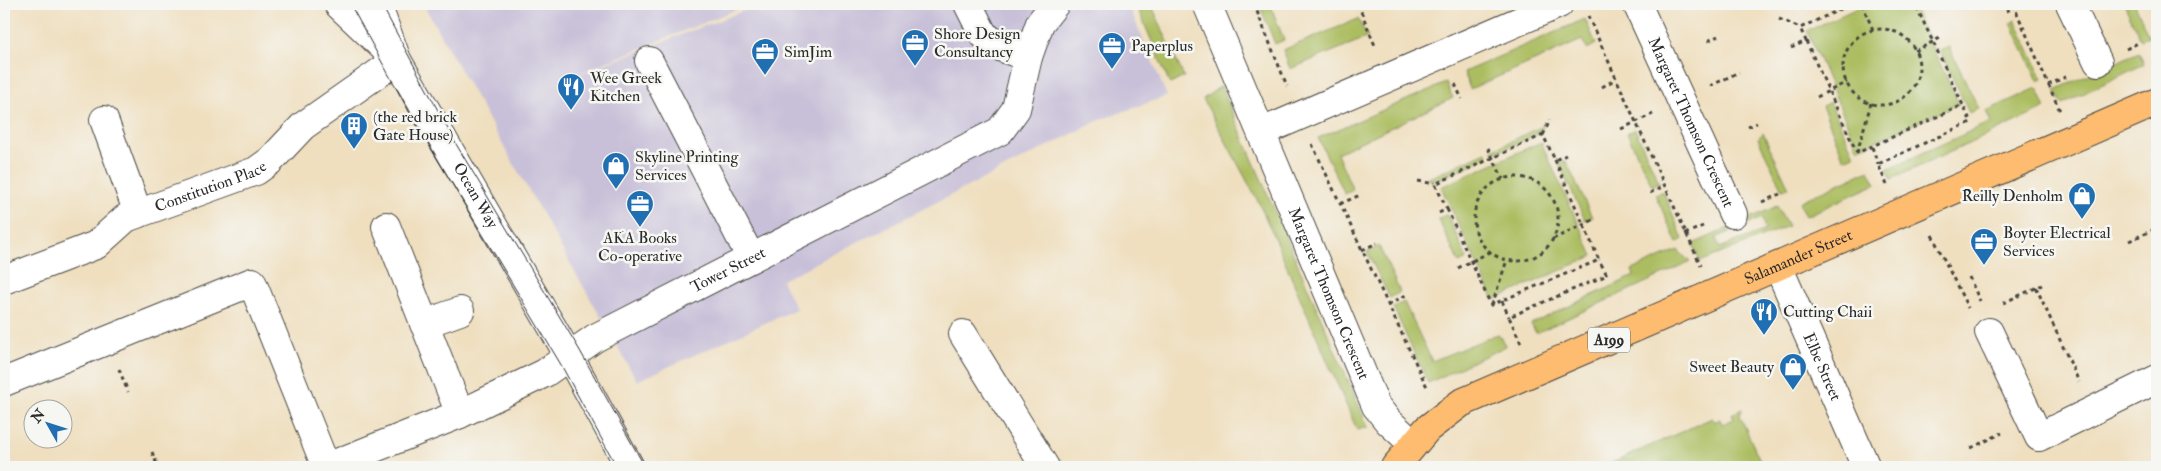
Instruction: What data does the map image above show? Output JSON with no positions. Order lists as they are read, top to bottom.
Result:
{
  "streets": {
    "main road": ["Salamander Street", "A199"],
    "street": [
      "Margaret Thomson Crescent",
      "Constitution Place",
      "Ocean Way",
      "Tower Street",
      "Elbe Street"
    ]
  },
  "crossings": [
    ["Margaret Thomson Crescent", "A199"],
    ["Constitution Place", "Ocean Way"],
    ["Ocean Way", "Tower Street"],
    ["Salamander Street", "A199"],
    ["Salamander Street", "Elbe Street"]
  ],
  "places": {
    "office": [
      "Shore Design Consultancy",
      "Paperplus",
      "SimJim",
      "AKA Books Co-operative",
      "Boyter Electrical Services"
    ],
    "restaurant": ["Wee Greek Kitchen", "Cutting Chaii"],
    "building": ["(the red brick Gate House)"],
    "shop": ["Skyline Printing Services", "Reilly Denholm", "Sweet Beauty"]
  },
  "north": "top left"
}
